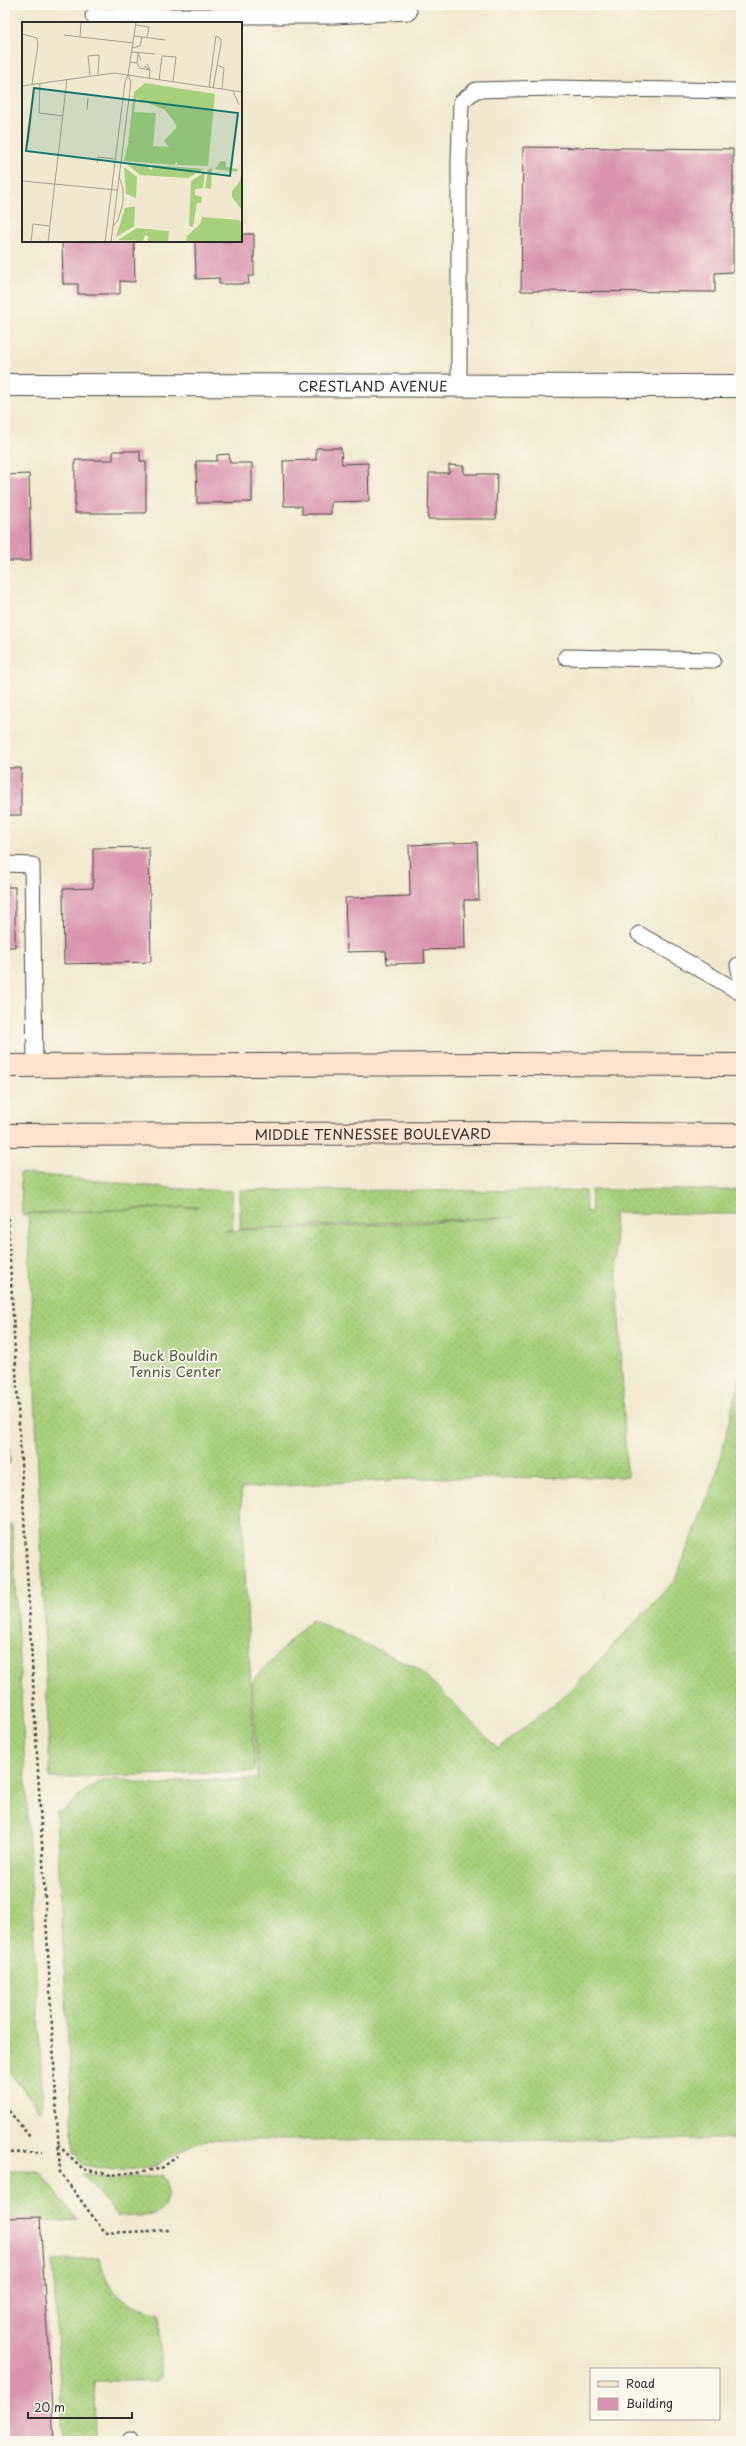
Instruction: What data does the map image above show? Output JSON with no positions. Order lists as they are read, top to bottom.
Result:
{
  "streets": {
    "main road": ["MIDDLE TENNESSEE BOULEVARD"],
    "street": ["CRESTLAND AVENUE"]
  },
  "parks": ["Buck Bouldin Tennis Center"],
  "legend": ["Road", "Building"],
  "scale_bar": "20 m"
}
